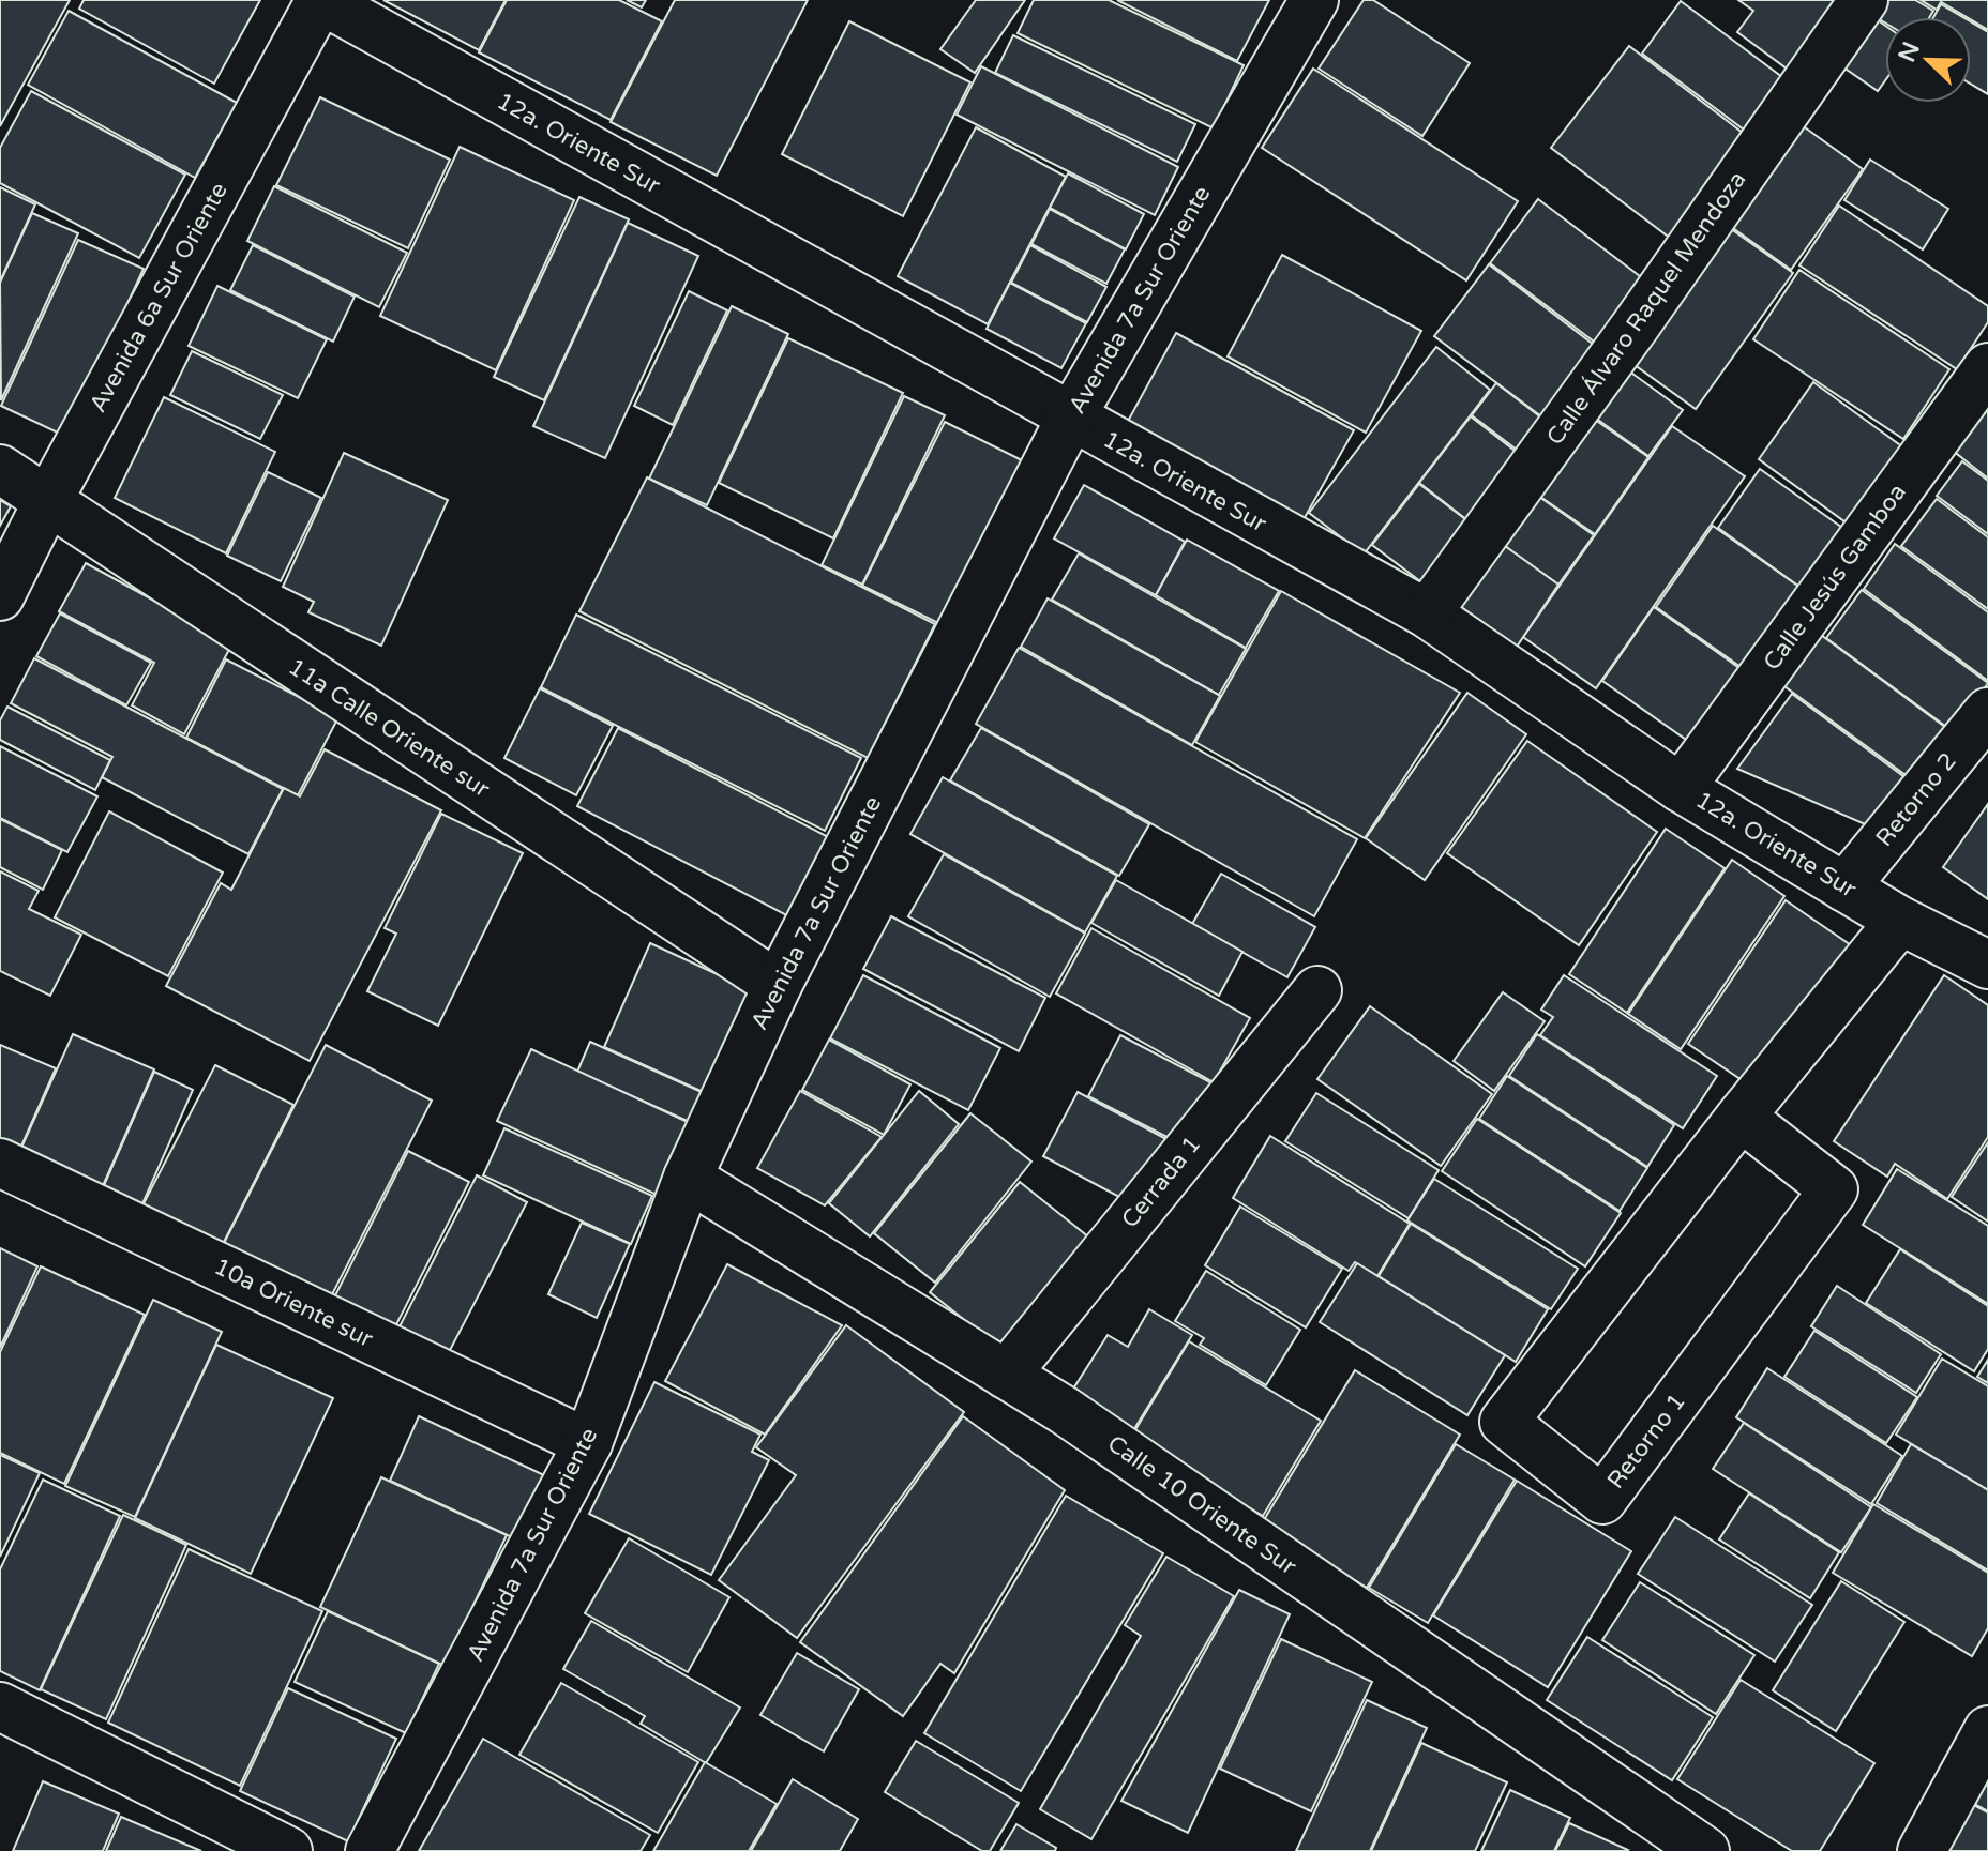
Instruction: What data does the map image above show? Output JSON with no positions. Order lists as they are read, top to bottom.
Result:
{
  "streets": {
    "street": [
      "12a. Oriente Sur",
      "Avenida 6a Sur Oriente",
      "Avenida 7a Sur Oriente",
      "Calle Álvaro Raquel Mendoza",
      "Calle Jesús Gamboa",
      "11a Calle Oriente sur",
      "Retorno 2",
      "Cerrada 1",
      "10a Oriente sur",
      "Retorno 1",
      "Calle 10 Oriente Sur"
    ]
  },
  "crossings": [
    ["12a. Oriente Sur", "Avenida 6a Sur Oriente"],
    ["12a. Oriente Sur", "Avenida 7a Sur Oriente"],
    ["12a. Oriente Sur", "Calle Álvaro Raquel Mendoza"],
    ["12a. Oriente Sur", "Calle Jesús Gamboa"],
    ["12a. Oriente Sur", "Retorno 2"],
    ["12a. Oriente Sur", "Retorno 1"],
    ["Avenida 6a Sur Oriente", "11a Calle Oriente sur"],
    ["Avenida 7a Sur Oriente", "11a Calle Oriente sur"],
    ["Avenida 7a Sur Oriente", "10a Oriente sur"],
    ["Avenida 7a Sur Oriente", "Calle 10 Oriente Sur"],
    ["Cerrada 1", "Calle 10 Oriente Sur"]
  ],
  "north": "top left"
}
